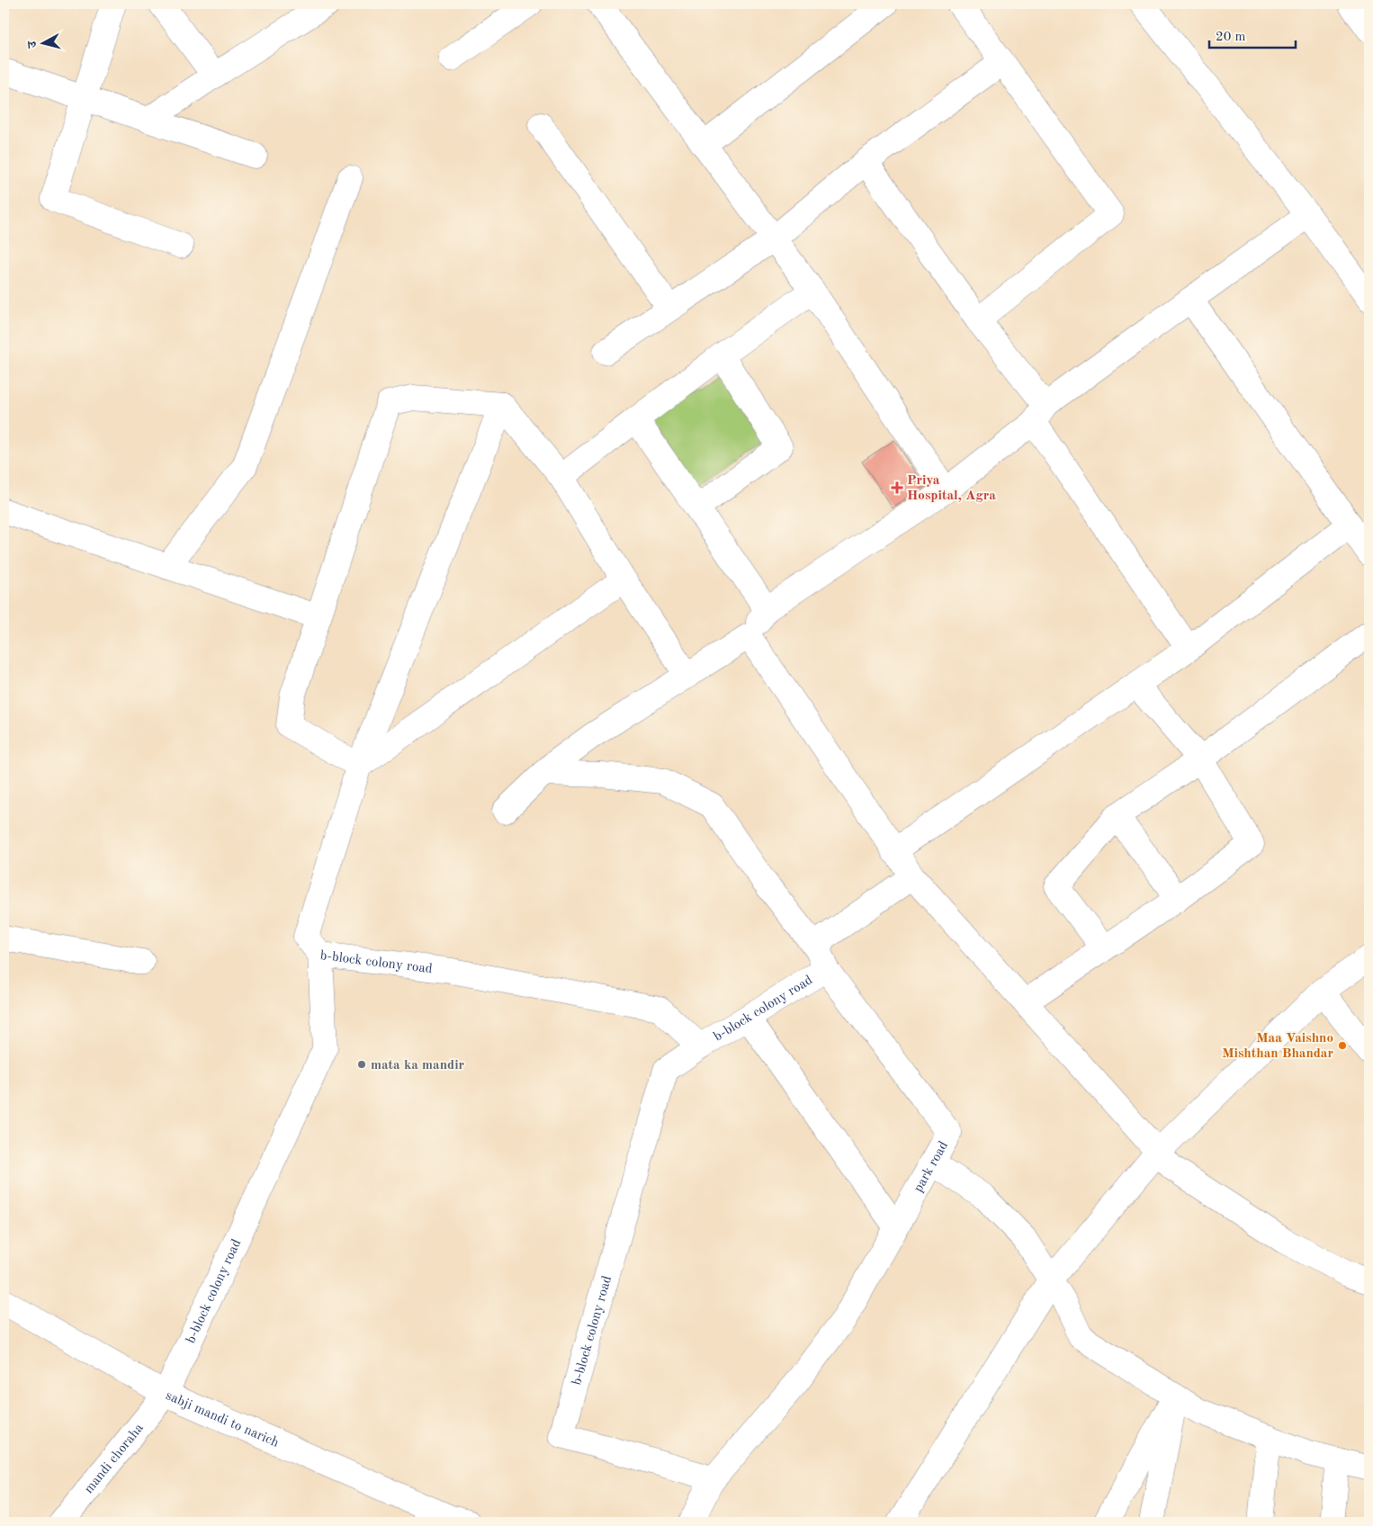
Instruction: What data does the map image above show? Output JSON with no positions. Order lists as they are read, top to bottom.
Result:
{
  "streets": {
    "street": [
      "b-block colony road",
      "park road",
      "sabji mandi to narich",
      "mandi choraha"
    ]
  },
  "crossings": [
    ["b-block colony road", "park road"],
    ["b-block colony road", "sabji mandi to narich"],
    ["b-block colony road", "mandi choraha"],
    ["sabji mandi to narich", "mandi choraha"]
  ],
  "places": {
    "health": ["Priya Hospital, Agra"],
    "other": ["Maa Vaishno Mishthan Bhandar", "mata ka mandir"]
  },
  "scale_bar": "20 m",
  "north": "left"
}
